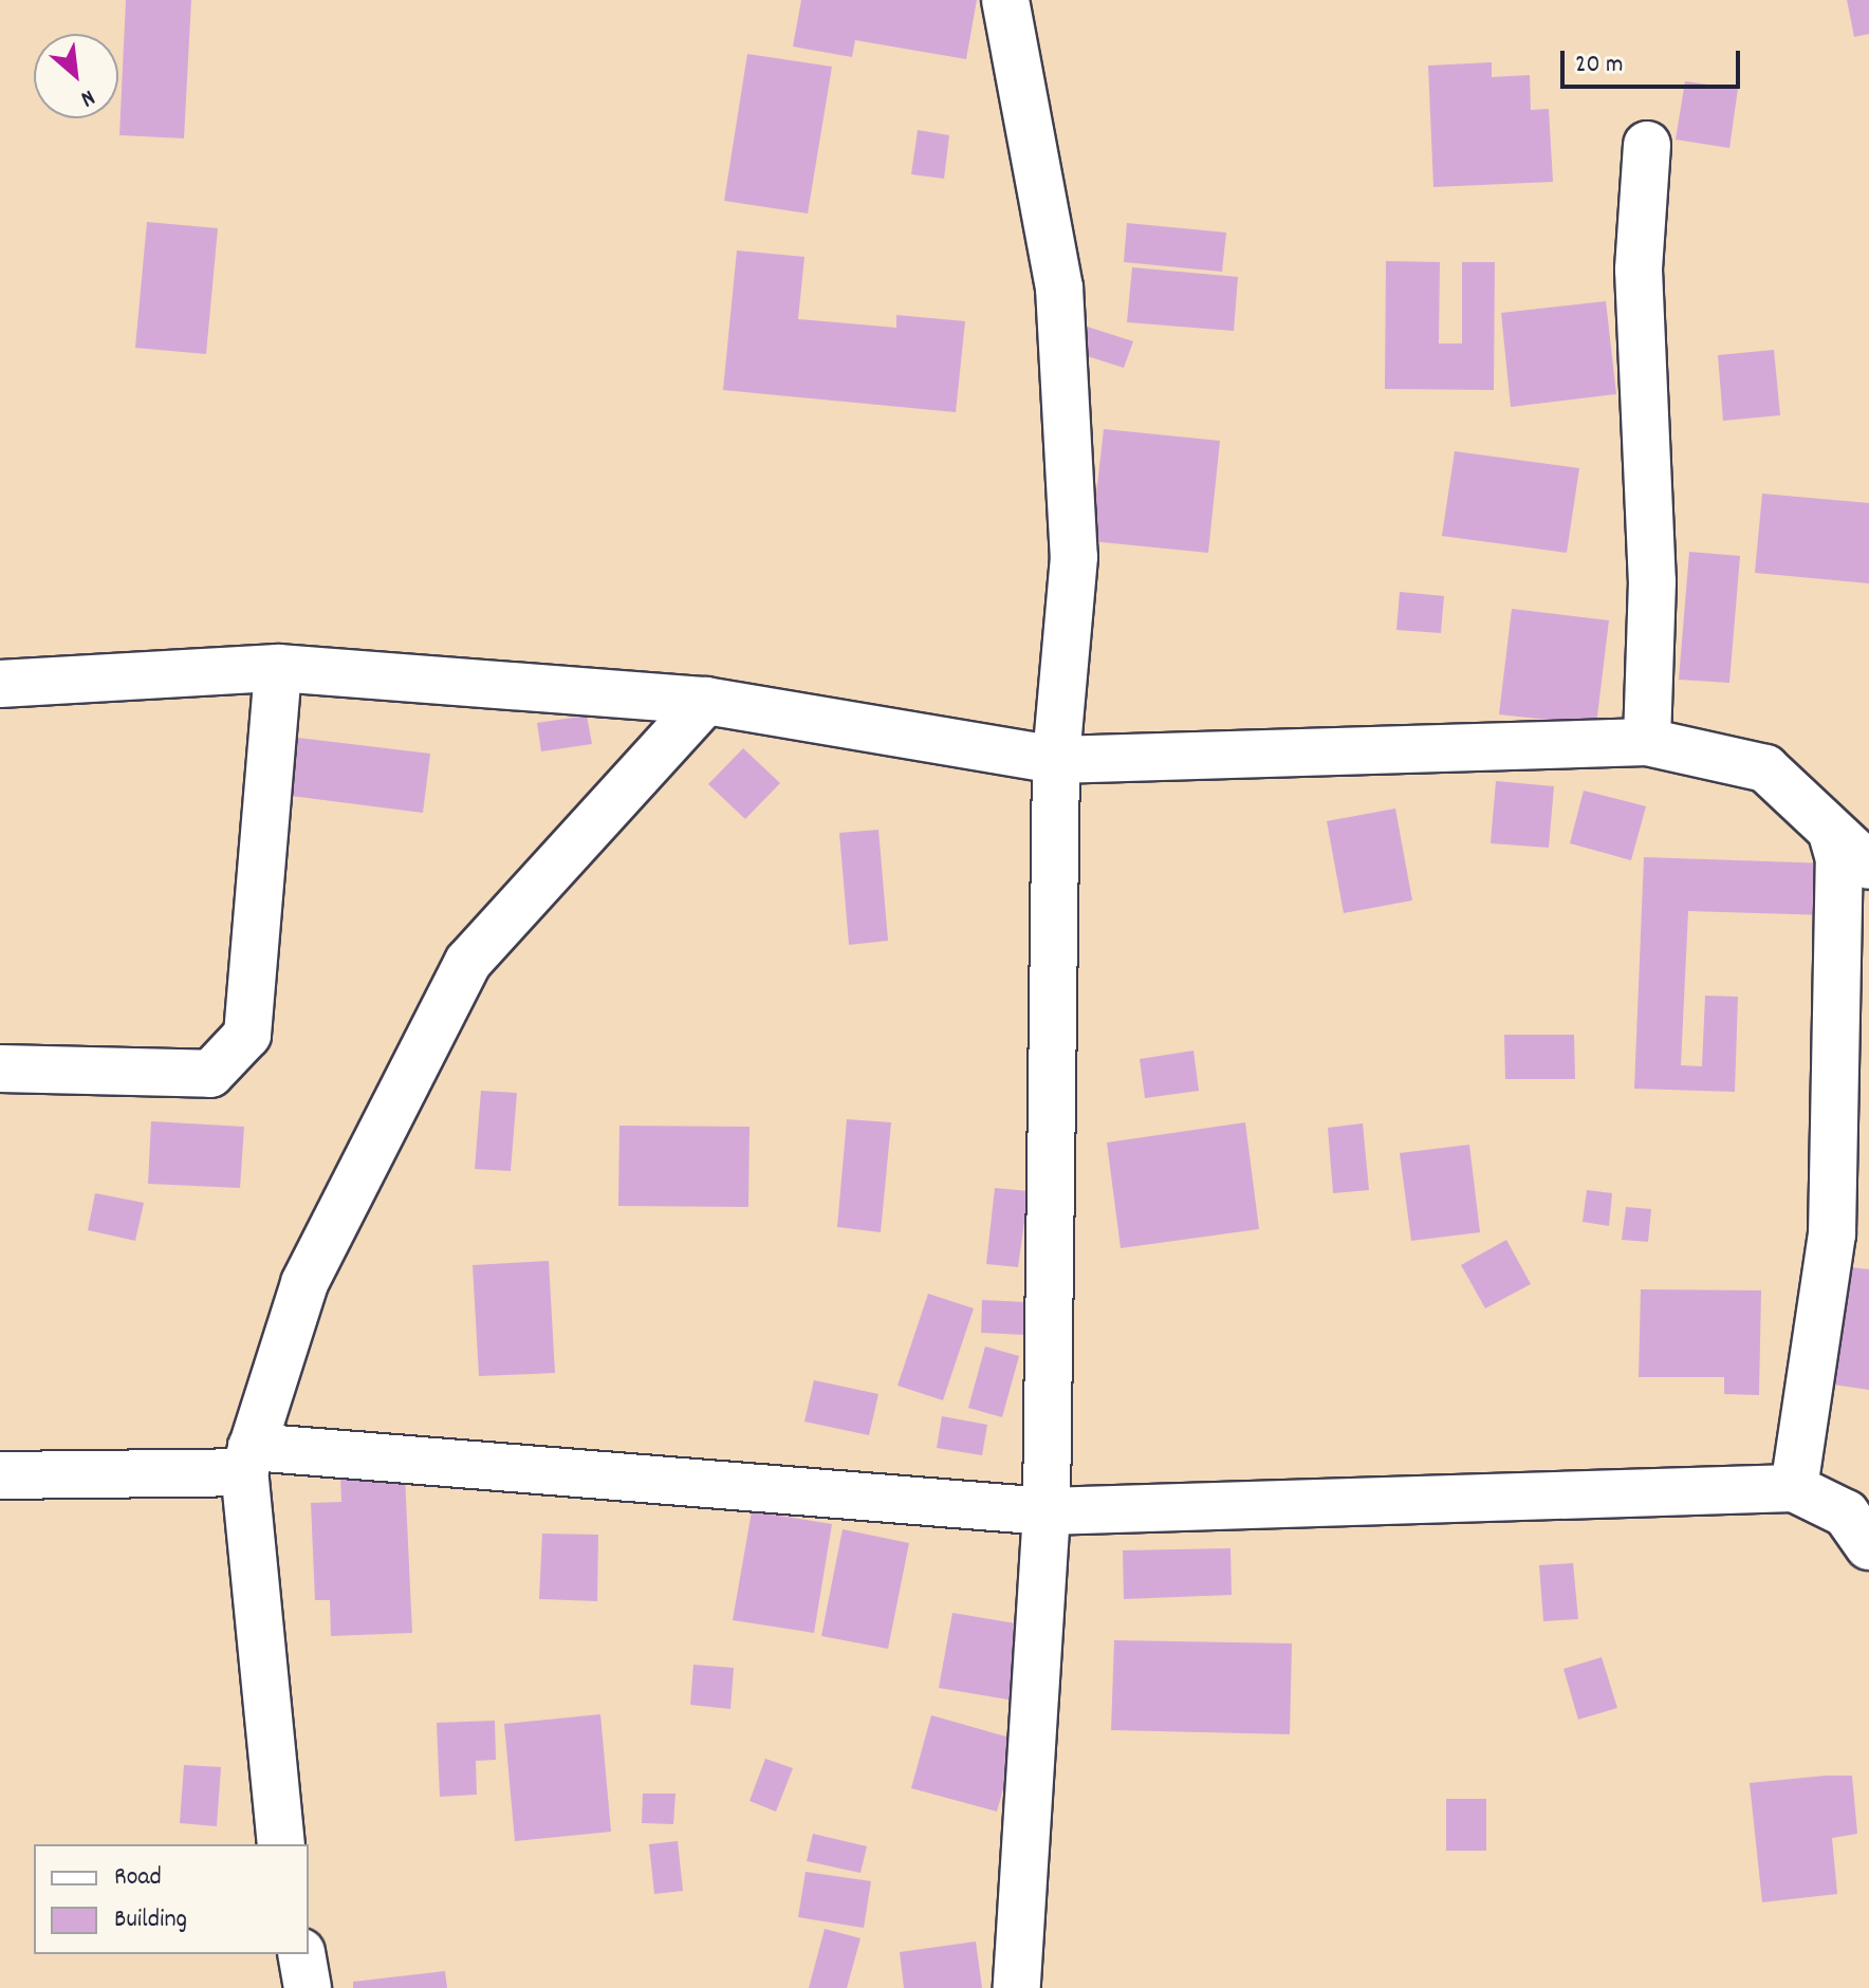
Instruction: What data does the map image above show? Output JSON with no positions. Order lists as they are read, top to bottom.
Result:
{
  "legend": ["Road", "Building"],
  "scale_bar": "20 m",
  "north": "bottom right"
}
